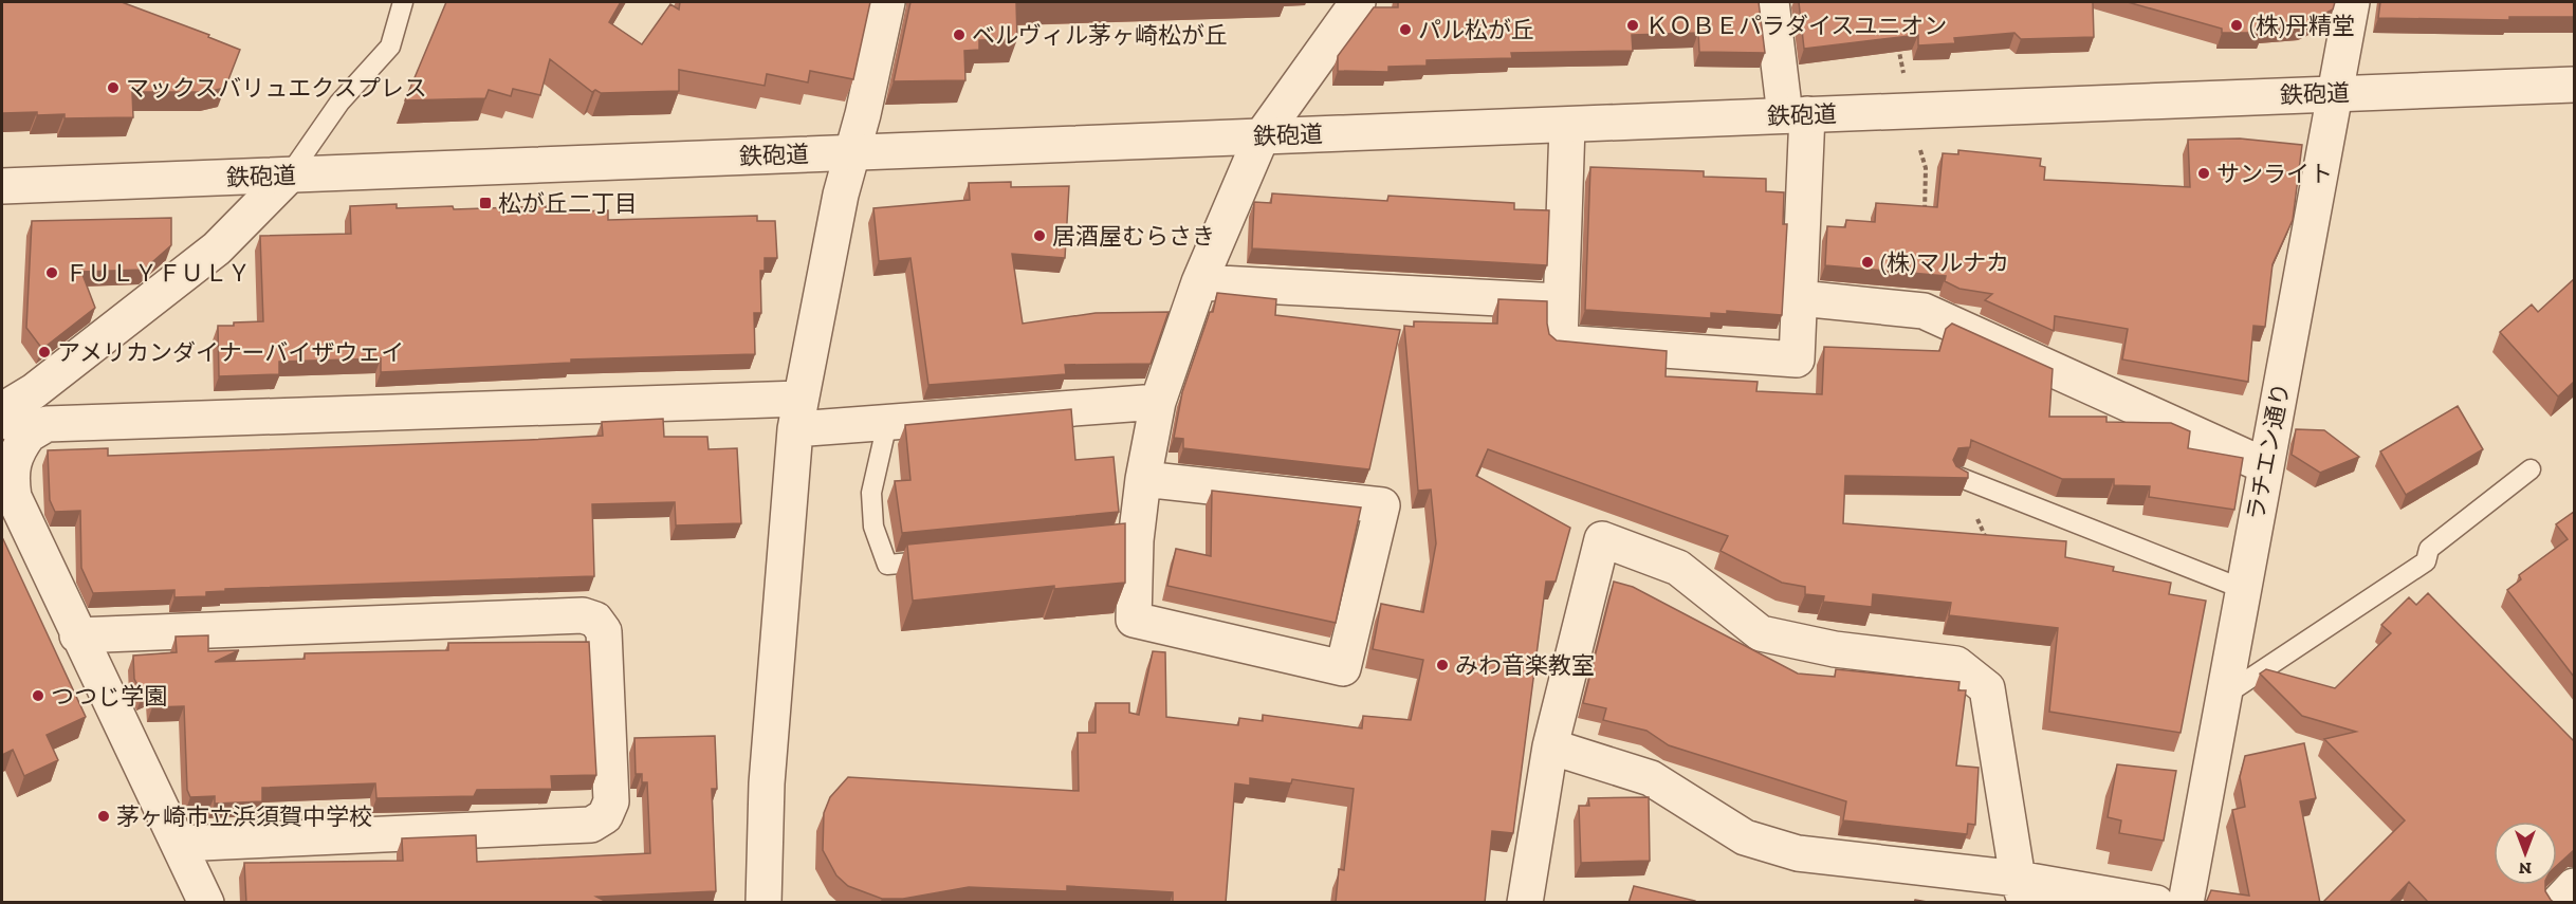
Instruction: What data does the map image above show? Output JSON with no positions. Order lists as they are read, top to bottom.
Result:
{
  "streets": {
    "street": ["鉄砲道", "ラチエン通り"]
  },
  "crossings": [
    ["鉄砲道", "ラチエン通り"]
  ],
  "places": {
    "other": [
      "ＫＯＢＥパラダイスユニオン",
      "(株)丹精堂",
      "パル松が丘",
      "ベルヴィル茅ヶ崎松が丘",
      "マックスバリュエクスプレス",
      "サンライト",
      "居酒屋むらさき",
      "(株)マルナカ",
      "ＦＵＬＹＦＵＬＹ",
      "アメリカンダイナーバイザウェイ",
      "みわ音楽教室",
      "つつじ学園",
      "茅ヶ崎市立浜須賀中学校"
    ],
    "transit": ["松が丘二丁目"]
  },
  "north": "bottom"
}
